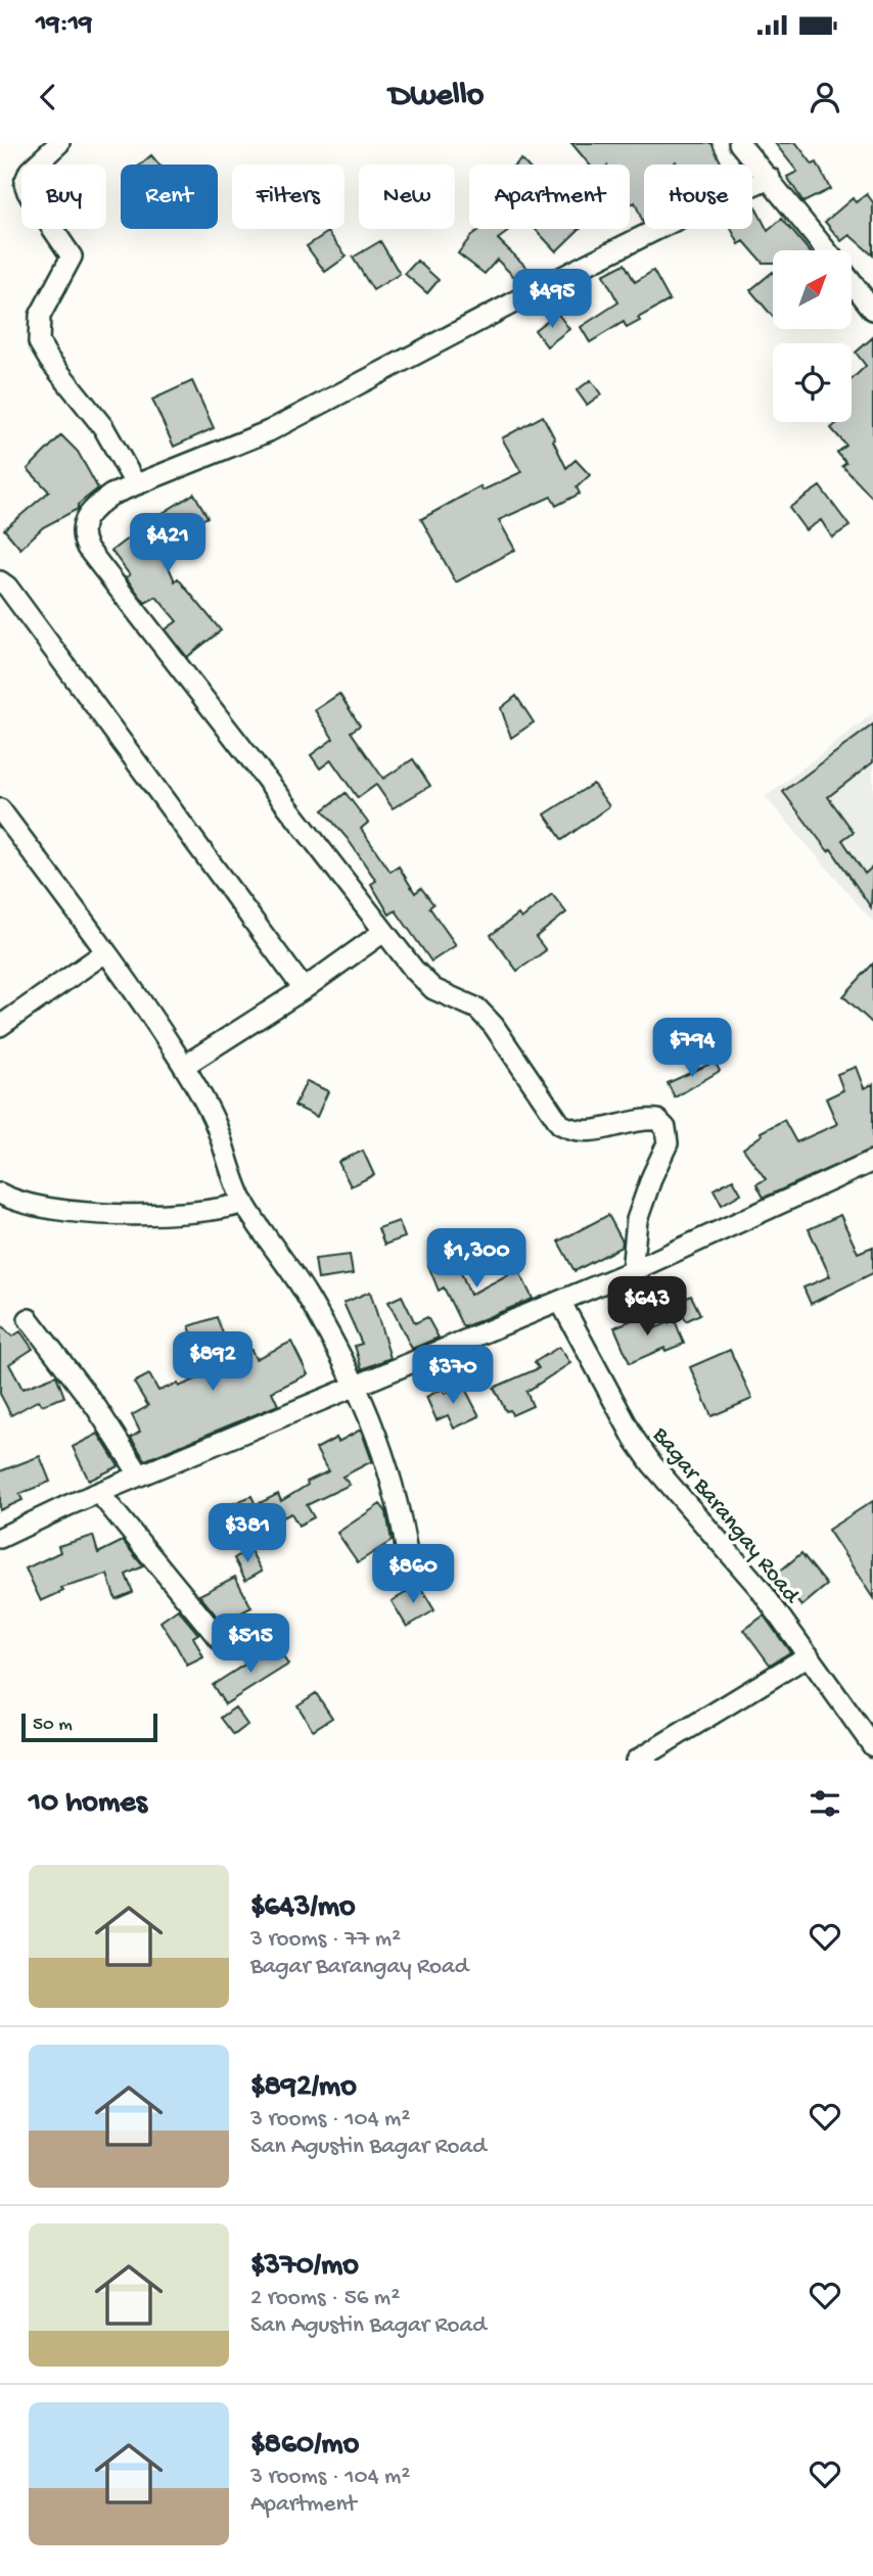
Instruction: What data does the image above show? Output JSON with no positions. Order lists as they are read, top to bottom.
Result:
{
  "streets": {
    "street": ["Bagar Barangay Road"]
  },
  "scale_bar": "50 m",
  "north": "top right",
  "page": {
    "status": "19:19",
    "header": "Dwello",
    "chip": [
      "Buy",
      "Rent",
      "Filters",
      "New",
      "Apartment",
      "House"
    ],
    "price": [
      "$495",
      "$421",
      "$794",
      "$1,300",
      "$643",
      "$892",
      "$370",
      "$381",
      "$860",
      "$515"
    ],
    "scale": "50 m",
    "heading": "10 homes",
    "list": [
      {
        "name": "$643/mo",
        "note": "3 rooms · 77 m² · Bagar Barangay Road"
      },
      {
        "name": "$892/mo",
        "note": "3 rooms · 104 m² · San Agustin Bagar Road"
      },
      {
        "name": "$370/mo",
        "note": "2 rooms · 56 m² · San Agustin Bagar Road"
      },
      {
        "name": "$860/mo",
        "note": "3 rooms · 104 m² · Apartment"
      }
    ]
  }
}
